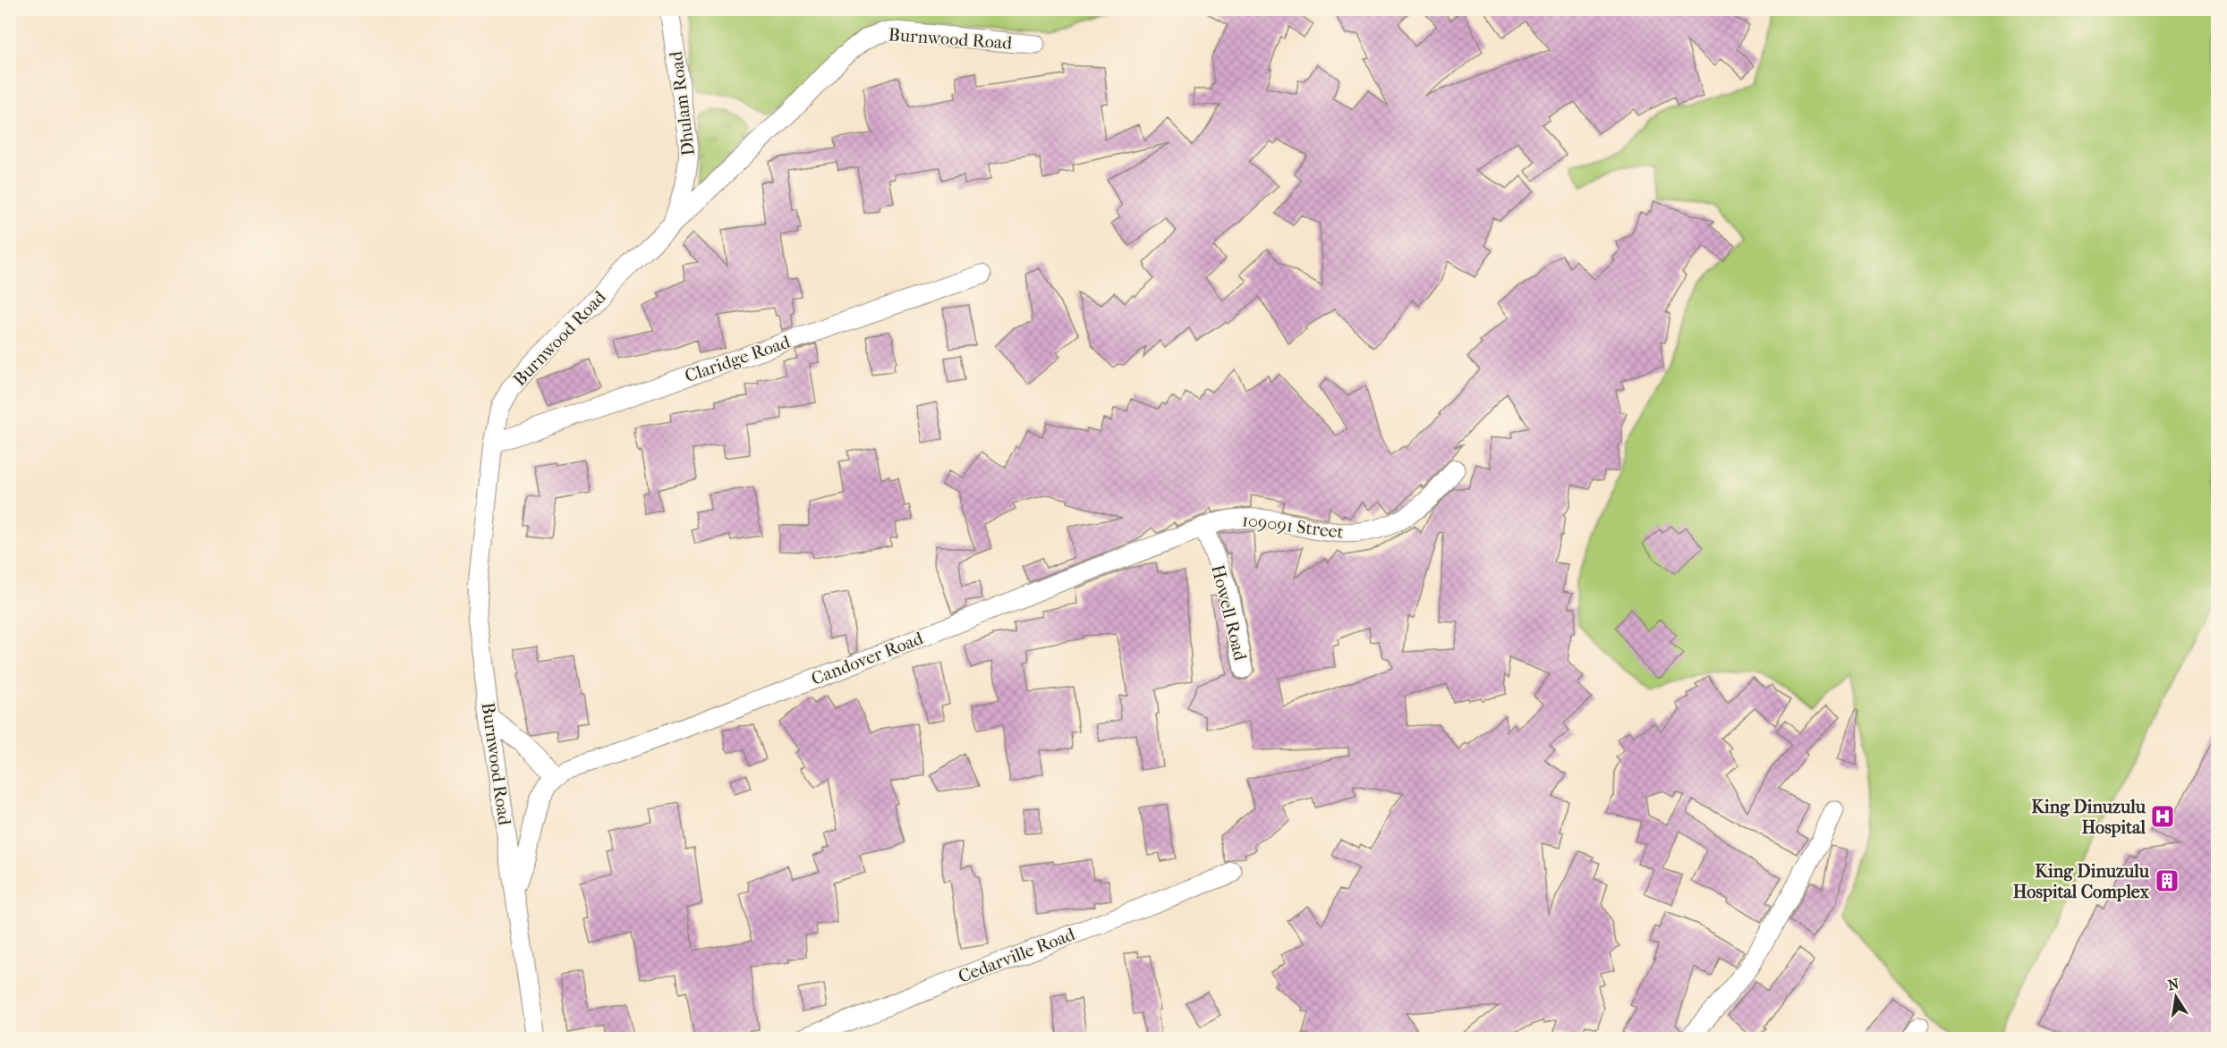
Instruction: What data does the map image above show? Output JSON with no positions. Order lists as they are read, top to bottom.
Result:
{
  "streets": {
    "street": [
      "Burnwood Road",
      "Dhulam Road",
      "Claridge Road",
      "109091 Street",
      "Howell Road",
      "Candover Road",
      "Cedarville Road"
    ]
  },
  "crossings": [
    ["Burnwood Road", "Dhulam Road"],
    ["Burnwood Road", "Claridge Road"],
    ["109091 Street", "Howell Road"],
    ["109091 Street", "Candover Road"]
  ],
  "places": {
    "hospital": ["King Dinuzulu Hospital"],
    "building": ["King Dinuzulu Hospital Complex"]
  },
  "north": "top"
}
